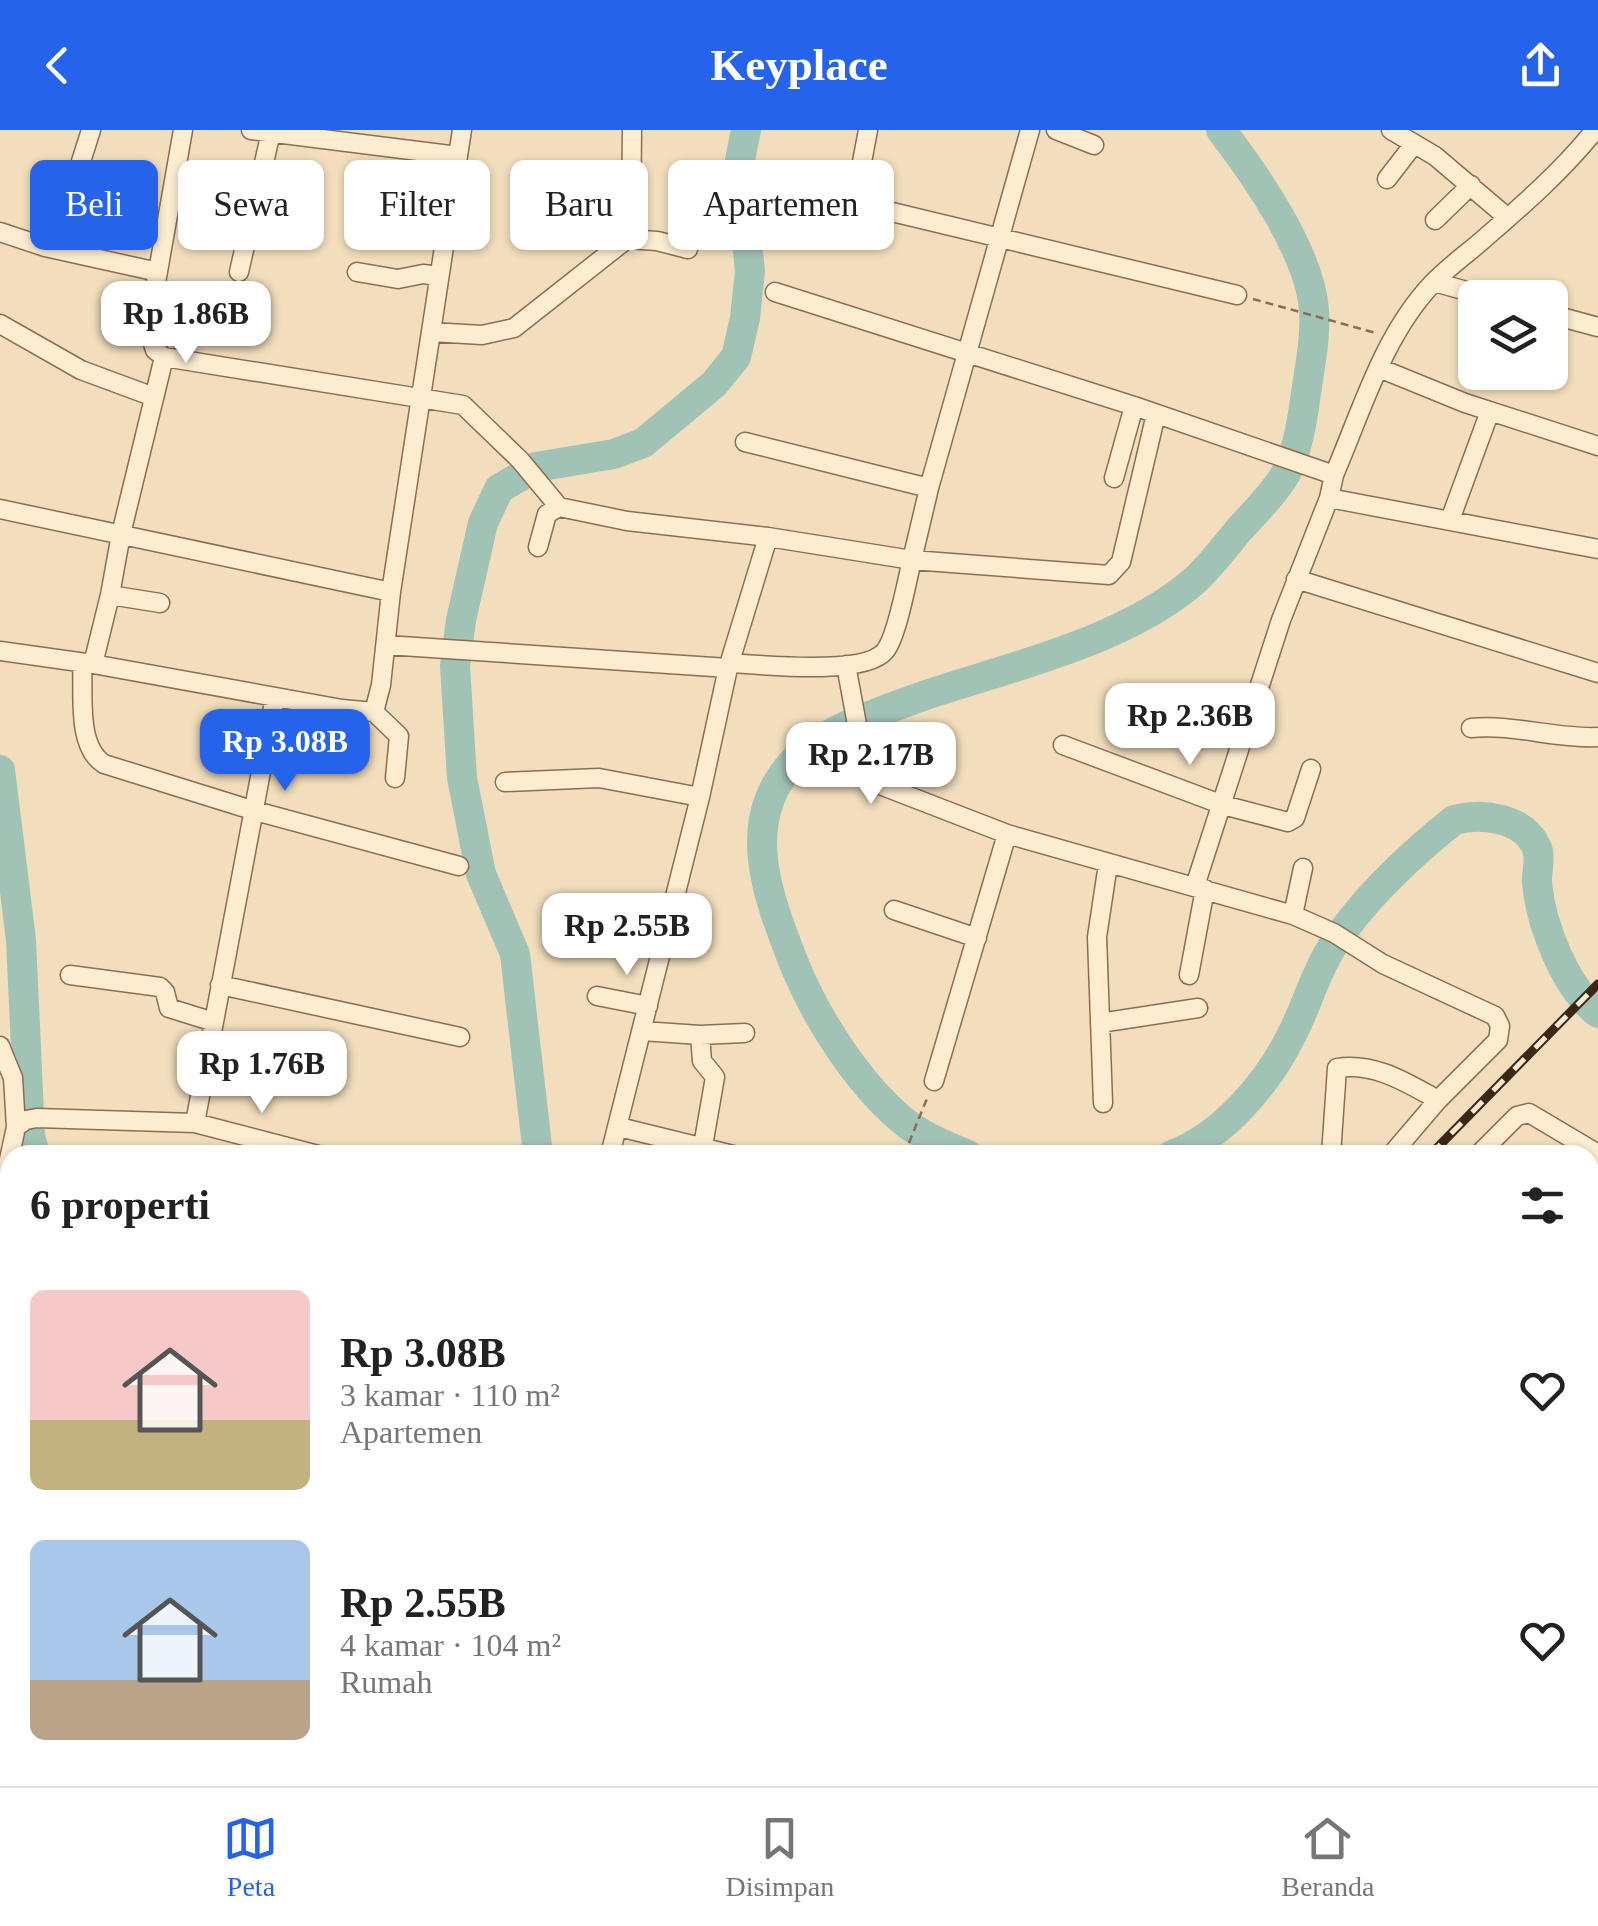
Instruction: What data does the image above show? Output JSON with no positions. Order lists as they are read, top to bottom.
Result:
{
  "page": {
    "header": "Keyplace",
    "chip": [
      "Beli",
      "Sewa",
      "Filter",
      "Baru",
      "Apartemen"
    ],
    "price": [
      "Rp 1.86B",
      "Rp 2.36B",
      "Rp 3.08B",
      "Rp 2.17B",
      "Rp 2.55B",
      "Rp 1.76B"
    ],
    "heading": "6 properti",
    "list": [
      {
        "name": "Rp 3.08B",
        "note": "3 kamar · 110 m² · Apartemen"
      },
      {
        "name": "Rp 2.55B",
        "note": "4 kamar · 104 m² · Rumah"
      }
    ],
    "tabs": ["Peta", "Disimpan", "Beranda"]
  }
}
